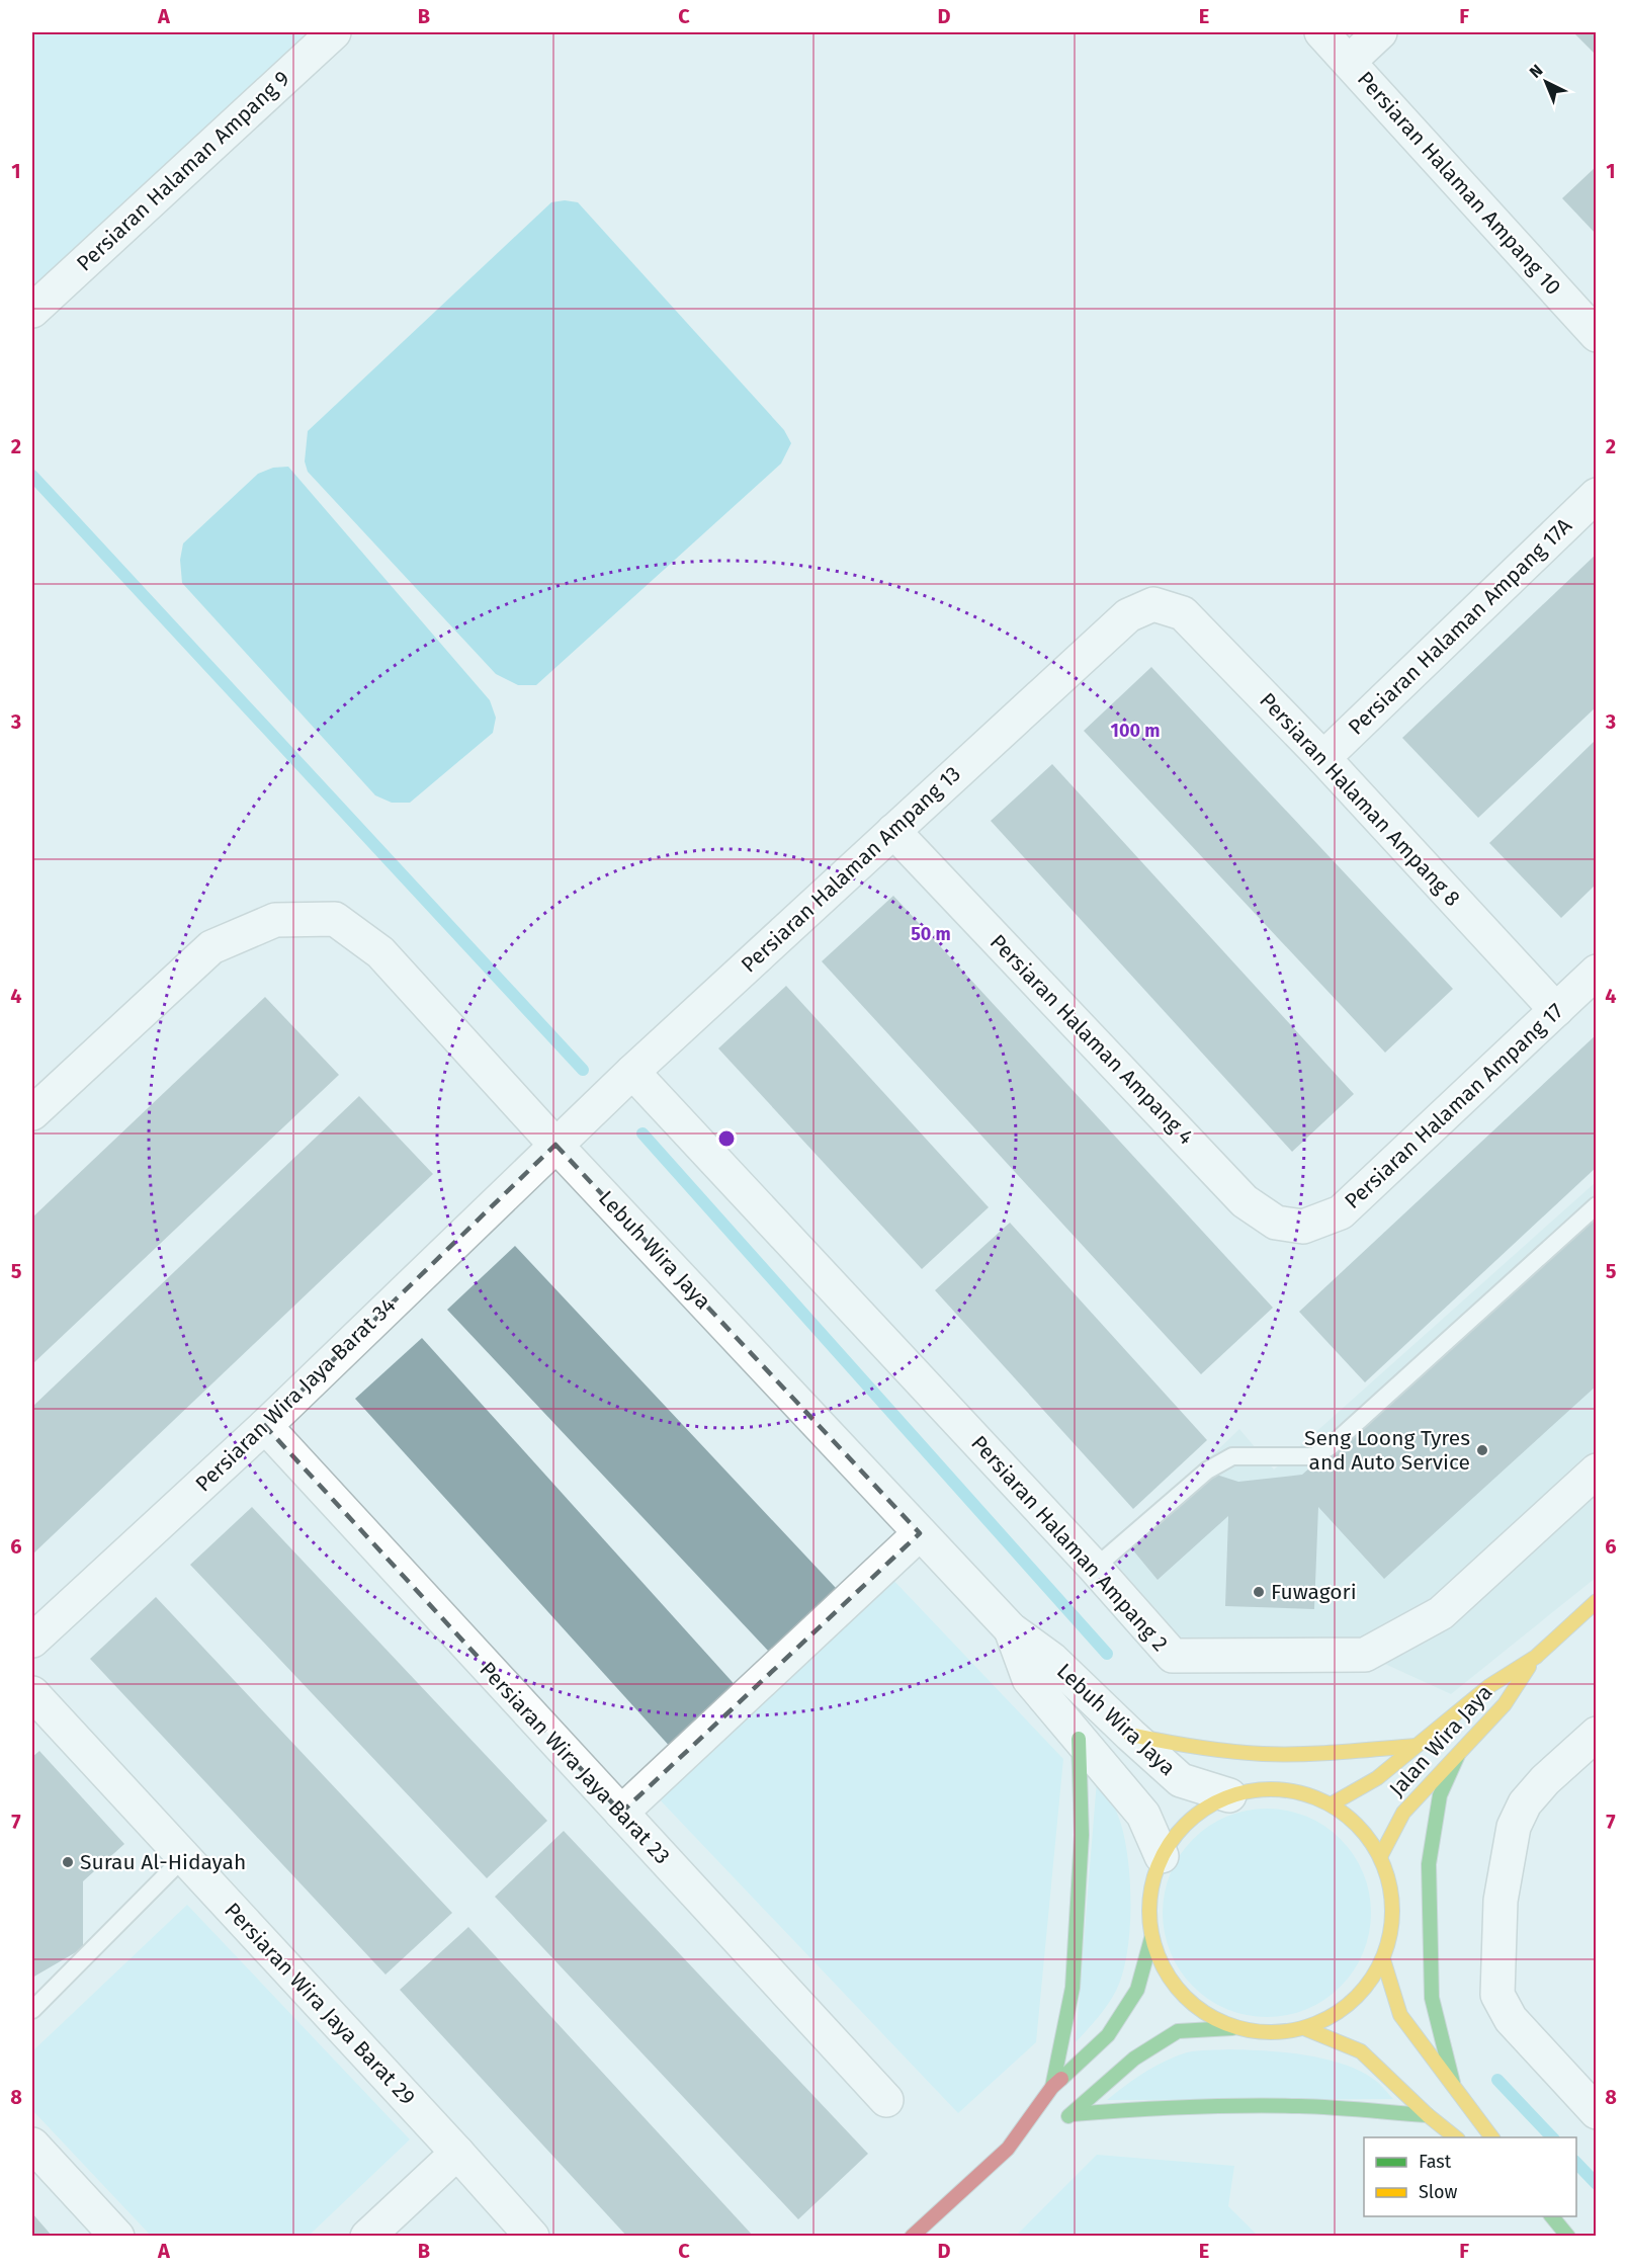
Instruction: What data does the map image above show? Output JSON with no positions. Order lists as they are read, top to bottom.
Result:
{
  "streets": {
    "street": [
      "Persiaran Halaman Ampang 9",
      "Persiaran Halaman Ampang 10",
      "Persiaran Halaman Ampang 17A",
      "Persiaran Halaman Ampang 8",
      "Persiaran Halaman Ampang 13",
      "Persiaran Halaman Ampang 4",
      "Persiaran Halaman Ampang 17",
      "Lebuh Wira Jaya",
      "Persiaran Wira Jaya Barat 34",
      "Persiaran Halaman Ampang 2",
      "Jalan Wira Jaya",
      "Persiaran Wira Jaya Barat 23",
      "Persiaran Wira Jaya Barat 29"
    ]
  },
  "crossings": [
    ["Persiaran Halaman Ampang 17A", "Persiaran Halaman Ampang 8"],
    ["Persiaran Halaman Ampang 8", "Persiaran Halaman Ampang 13"],
    ["Persiaran Halaman Ampang 8", "Persiaran Halaman Ampang 17"],
    ["Persiaran Halaman Ampang 13", "Persiaran Halaman Ampang 4"],
    ["Persiaran Halaman Ampang 13", "Lebuh Wira Jaya"],
    ["Persiaran Halaman Ampang 13", "Persiaran Wira Jaya Barat 34"],
    ["Persiaran Halaman Ampang 13", "Persiaran Halaman Ampang 2"],
    ["Persiaran Halaman Ampang 4", "Persiaran Halaman Ampang 17"],
    ["Lebuh Wira Jaya", "Persiaran Wira Jaya Barat 34"],
    ["Persiaran Wira Jaya Barat 34", "Persiaran Wira Jaya Barat 23"]
  ],
  "places": ["Seng Loong Tyres and Auto Service", "Fuwagori", "Surau Al-Hidayah"],
  "legend": ["Fast", "Slow"],
  "north": "top left",
  "grid": {
    "columns": [
      "A",
      "B",
      "C",
      "D",
      "E",
      "F"
    ],
    "rows": [
      "1",
      "2",
      "3",
      "4",
      "5",
      "6",
      "7",
      "8"
    ]
  },
  "rings": ["100 m", "50 m"]
}
